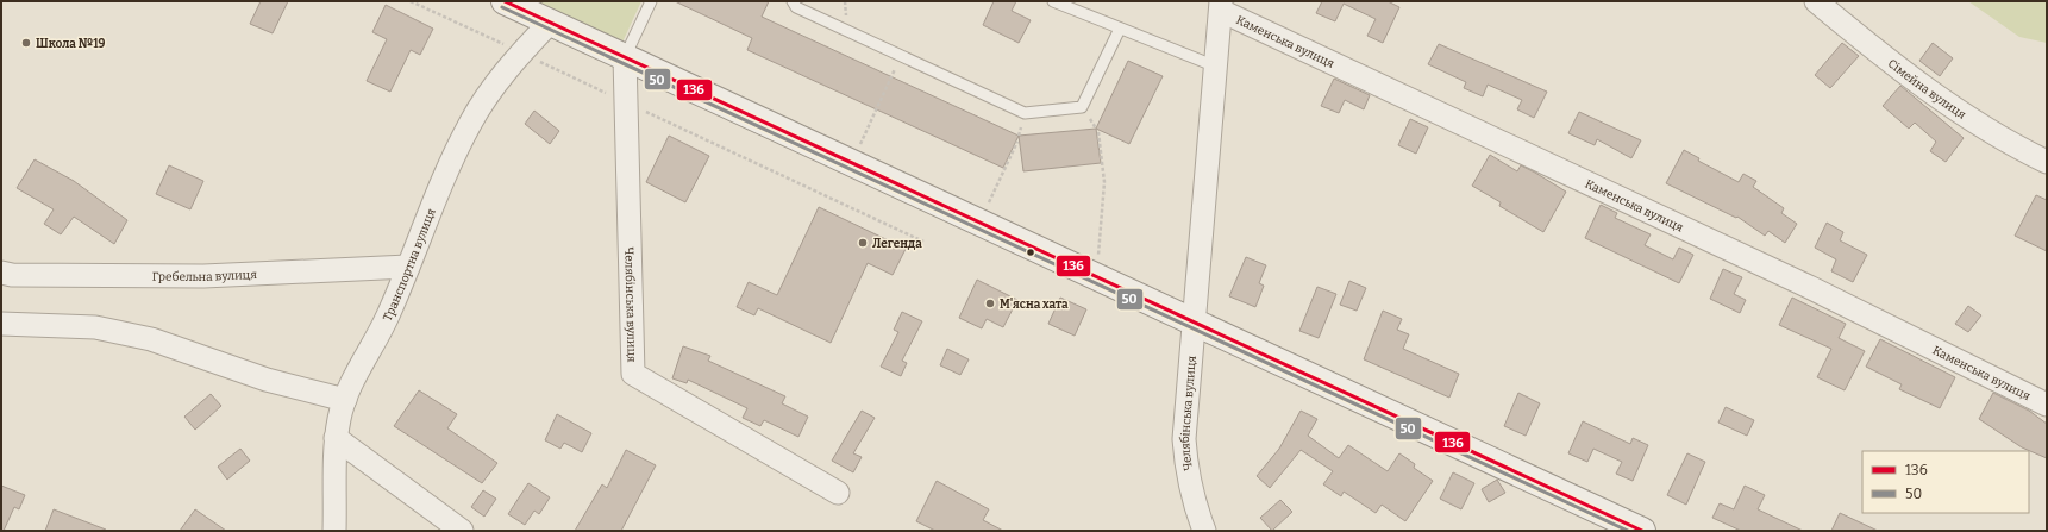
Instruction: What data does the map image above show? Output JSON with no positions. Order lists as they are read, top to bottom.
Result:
{
  "streets": {
    "street": [
      "Каменська вулиця",
      "Сімейна вулиця",
      "Транспортна вулиця",
      "Гребельна вулиця",
      "Челябінська вулиця"
    ]
  },
  "crossings": [
    ["Каменська вулиця", "Челябінська вулиця"],
    ["Транспортна вулиця", "Гребельна вулиця"]
  ],
  "places": ["Школа №19", "Легенда", "М'ясна хата"],
  "lines": ["transit line 136", "transit line 50"],
  "legend": ["136", "50"]
}
